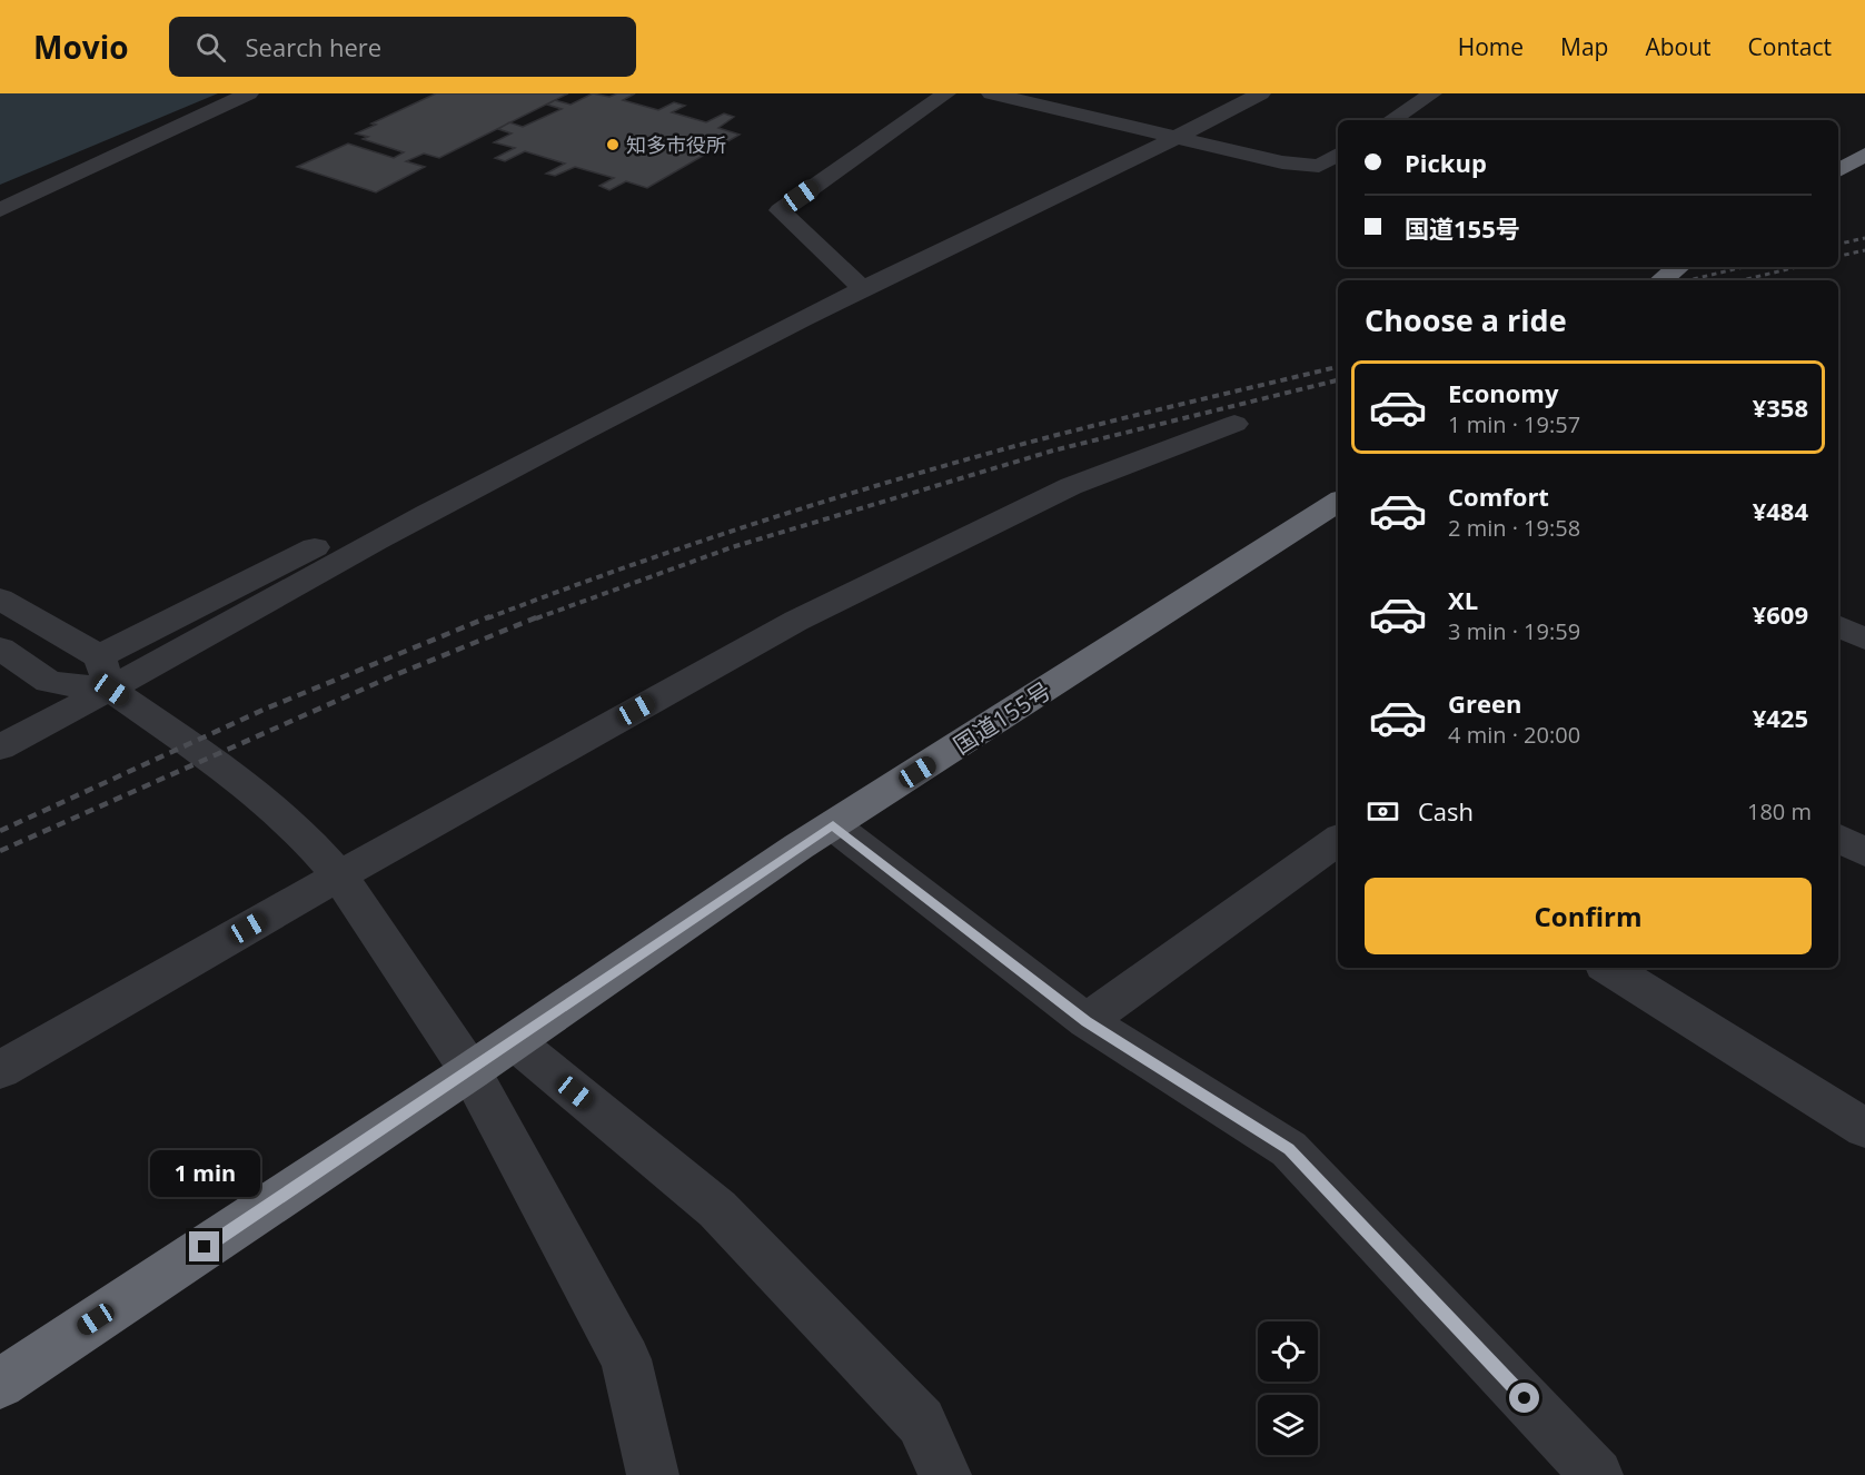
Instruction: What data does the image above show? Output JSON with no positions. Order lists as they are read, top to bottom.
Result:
{
  "streets": {
    "highway": ["国道155号"]
  },
  "places": ["知多市役所"],
  "page": {
    "header": "Movio",
    "search": "Search here",
    "nav": [
      "Home",
      "Map",
      "About",
      "Contact"
    ],
    "banner": ["Pickup", "国道155号"],
    "heading": "Choose a ride",
    "list": [
      {
        "name": "Economy",
        "note": "1 min · 19:57",
        "value": "¥358"
      },
      {
        "name": "Comfort",
        "note": "2 min · 19:58",
        "value": "¥484"
      },
      {
        "name": "XL",
        "note": "3 min · 19:59",
        "value": "¥609"
      },
      {
        "name": "Green",
        "note": "4 min · 20:00",
        "value": "¥425"
      }
    ],
    "pay": ["Cash", "180 m"],
    "buttons": "Confirm",
    "bubble": "1 min"
  }
}
